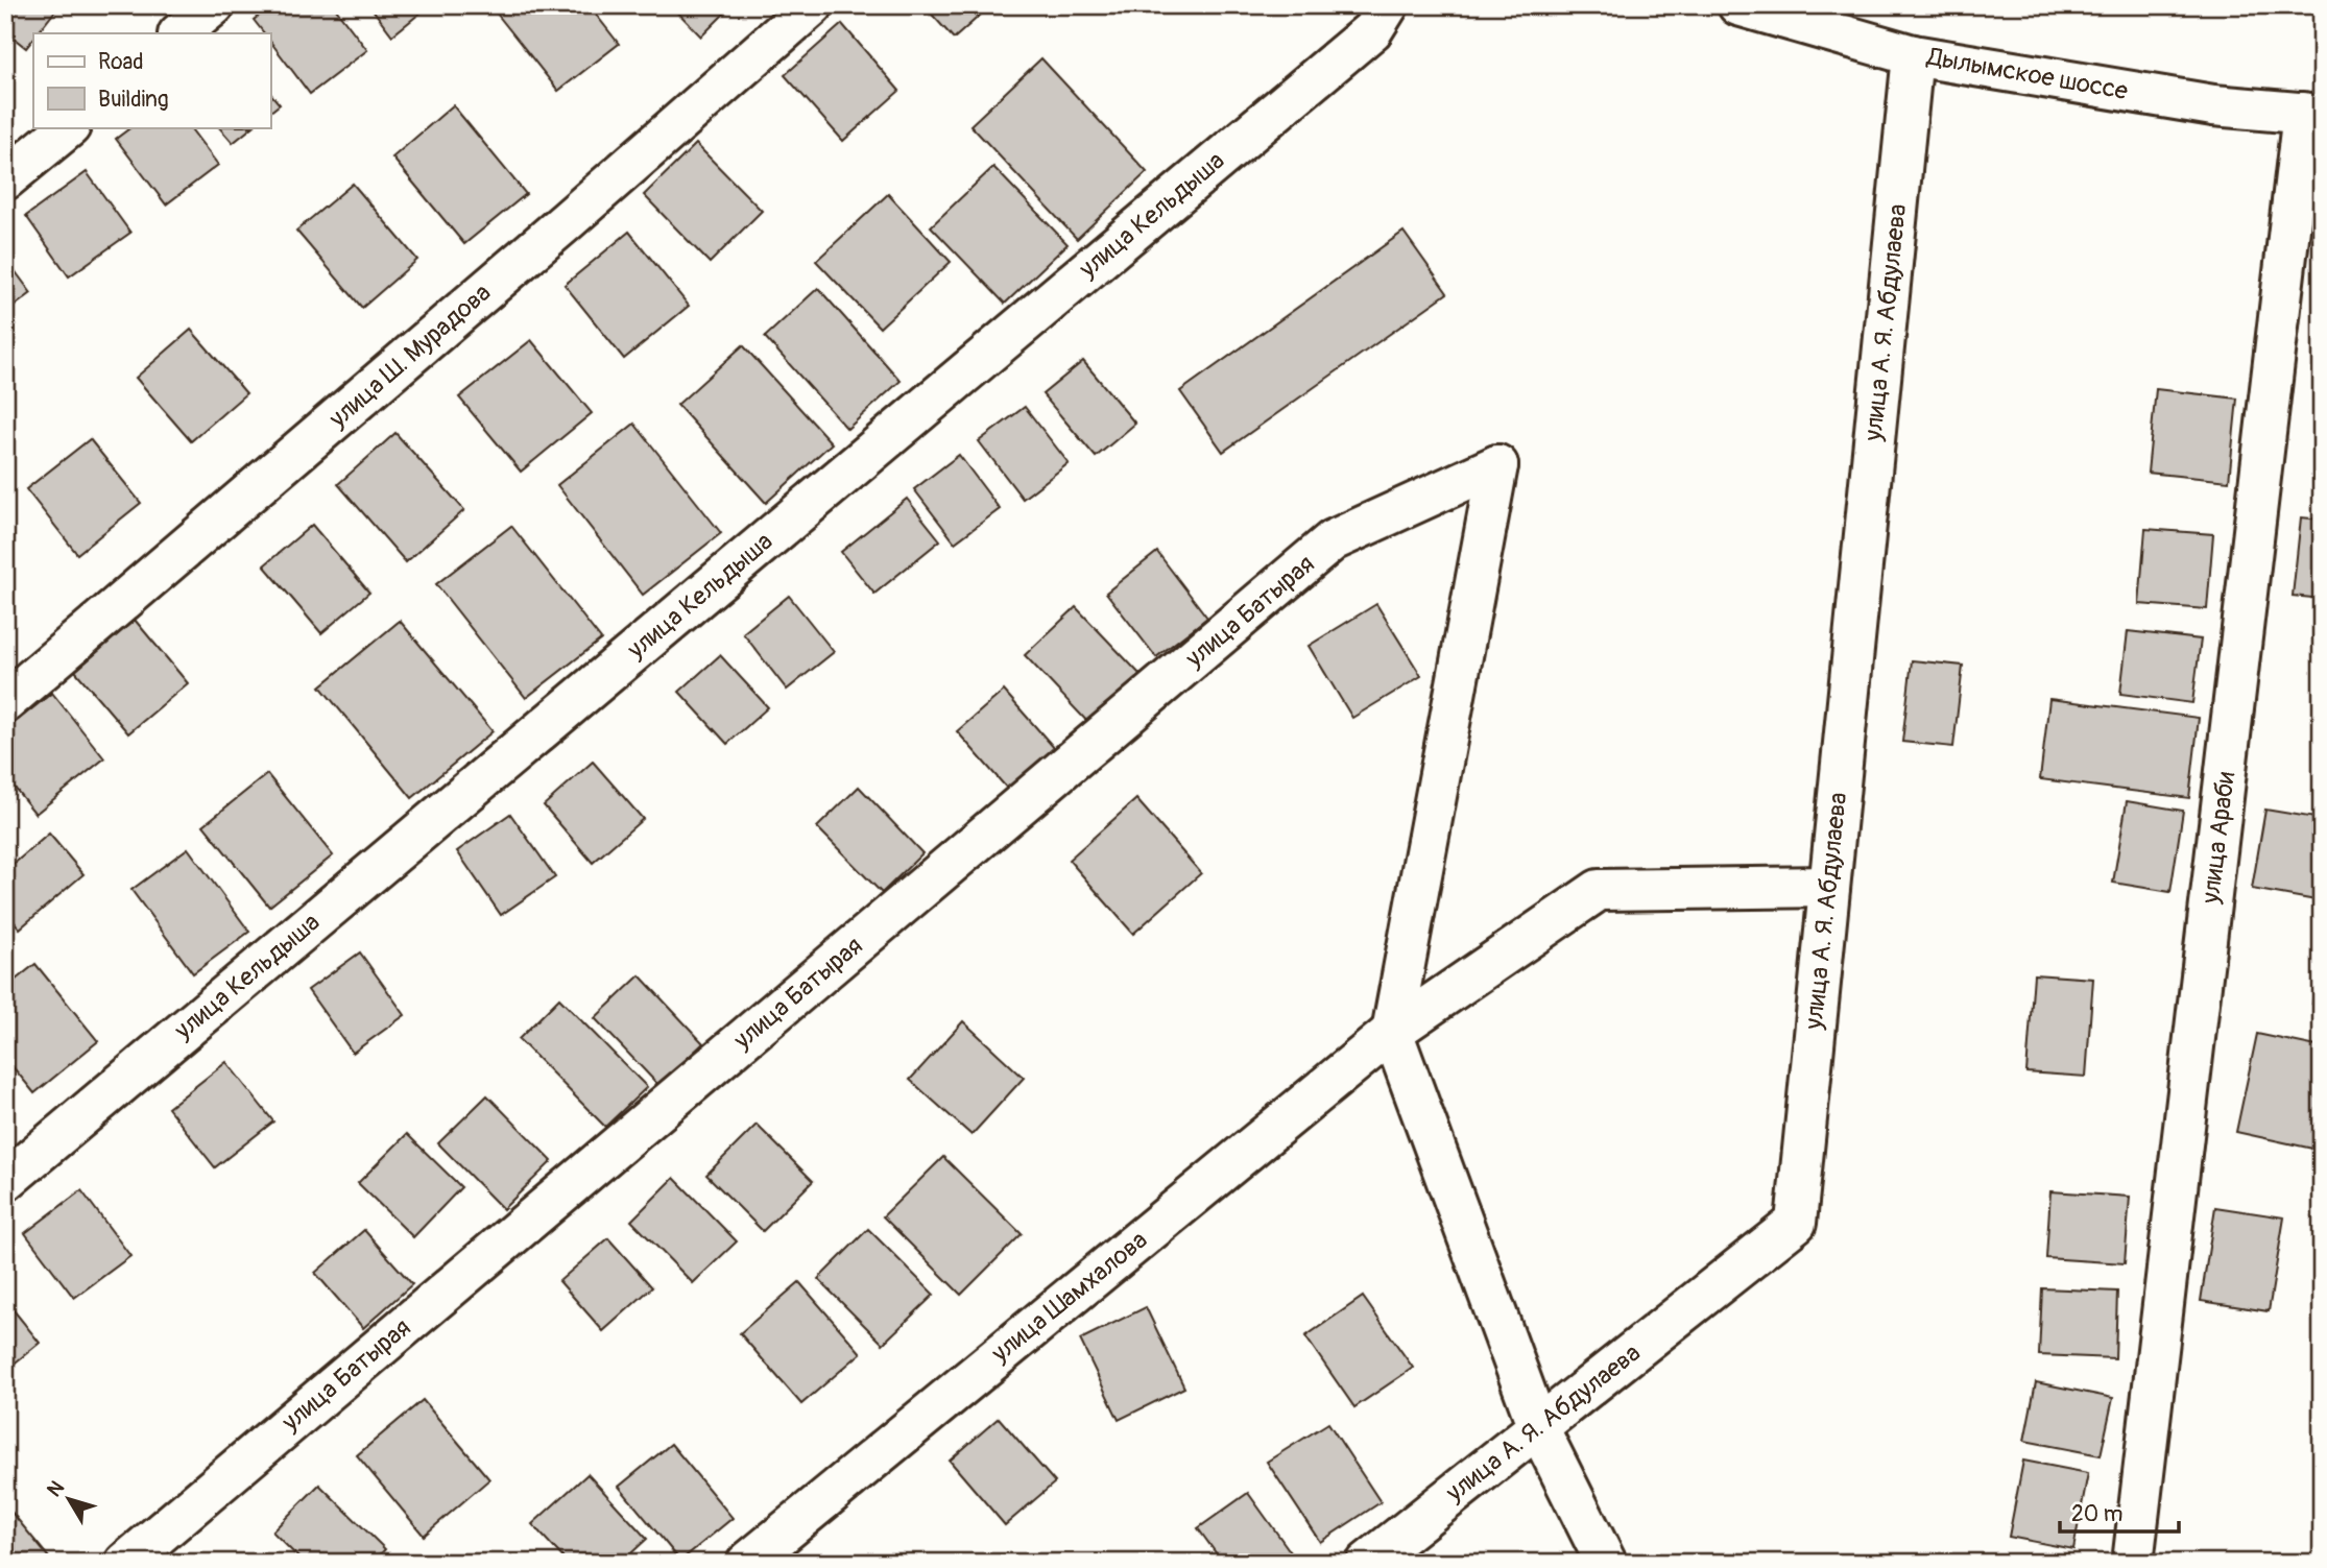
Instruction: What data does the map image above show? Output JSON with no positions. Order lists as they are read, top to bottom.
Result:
{
  "streets": {
    "street": [
      "Дылымское шоссе",
      "улица Кельдыша",
      "улица А. Я. Абдулаева",
      "улица Ш. Мурадова",
      "улица Батырая",
      "улица Араби",
      "улица Шамхалова"
    ]
  },
  "crossings": [
    ["Дылымское шоссе", "улица А. Я. Абдулаева"],
    ["Дылымское шоссе", "улица Араби"],
    ["улица А. Я. Абдулаева", "улица Шамхалова"],
    ["улица Батырая", "улица Шамхалова"]
  ],
  "legend": ["Road", "Building"],
  "scale_bar": "20 m",
  "north": "top left"
}
